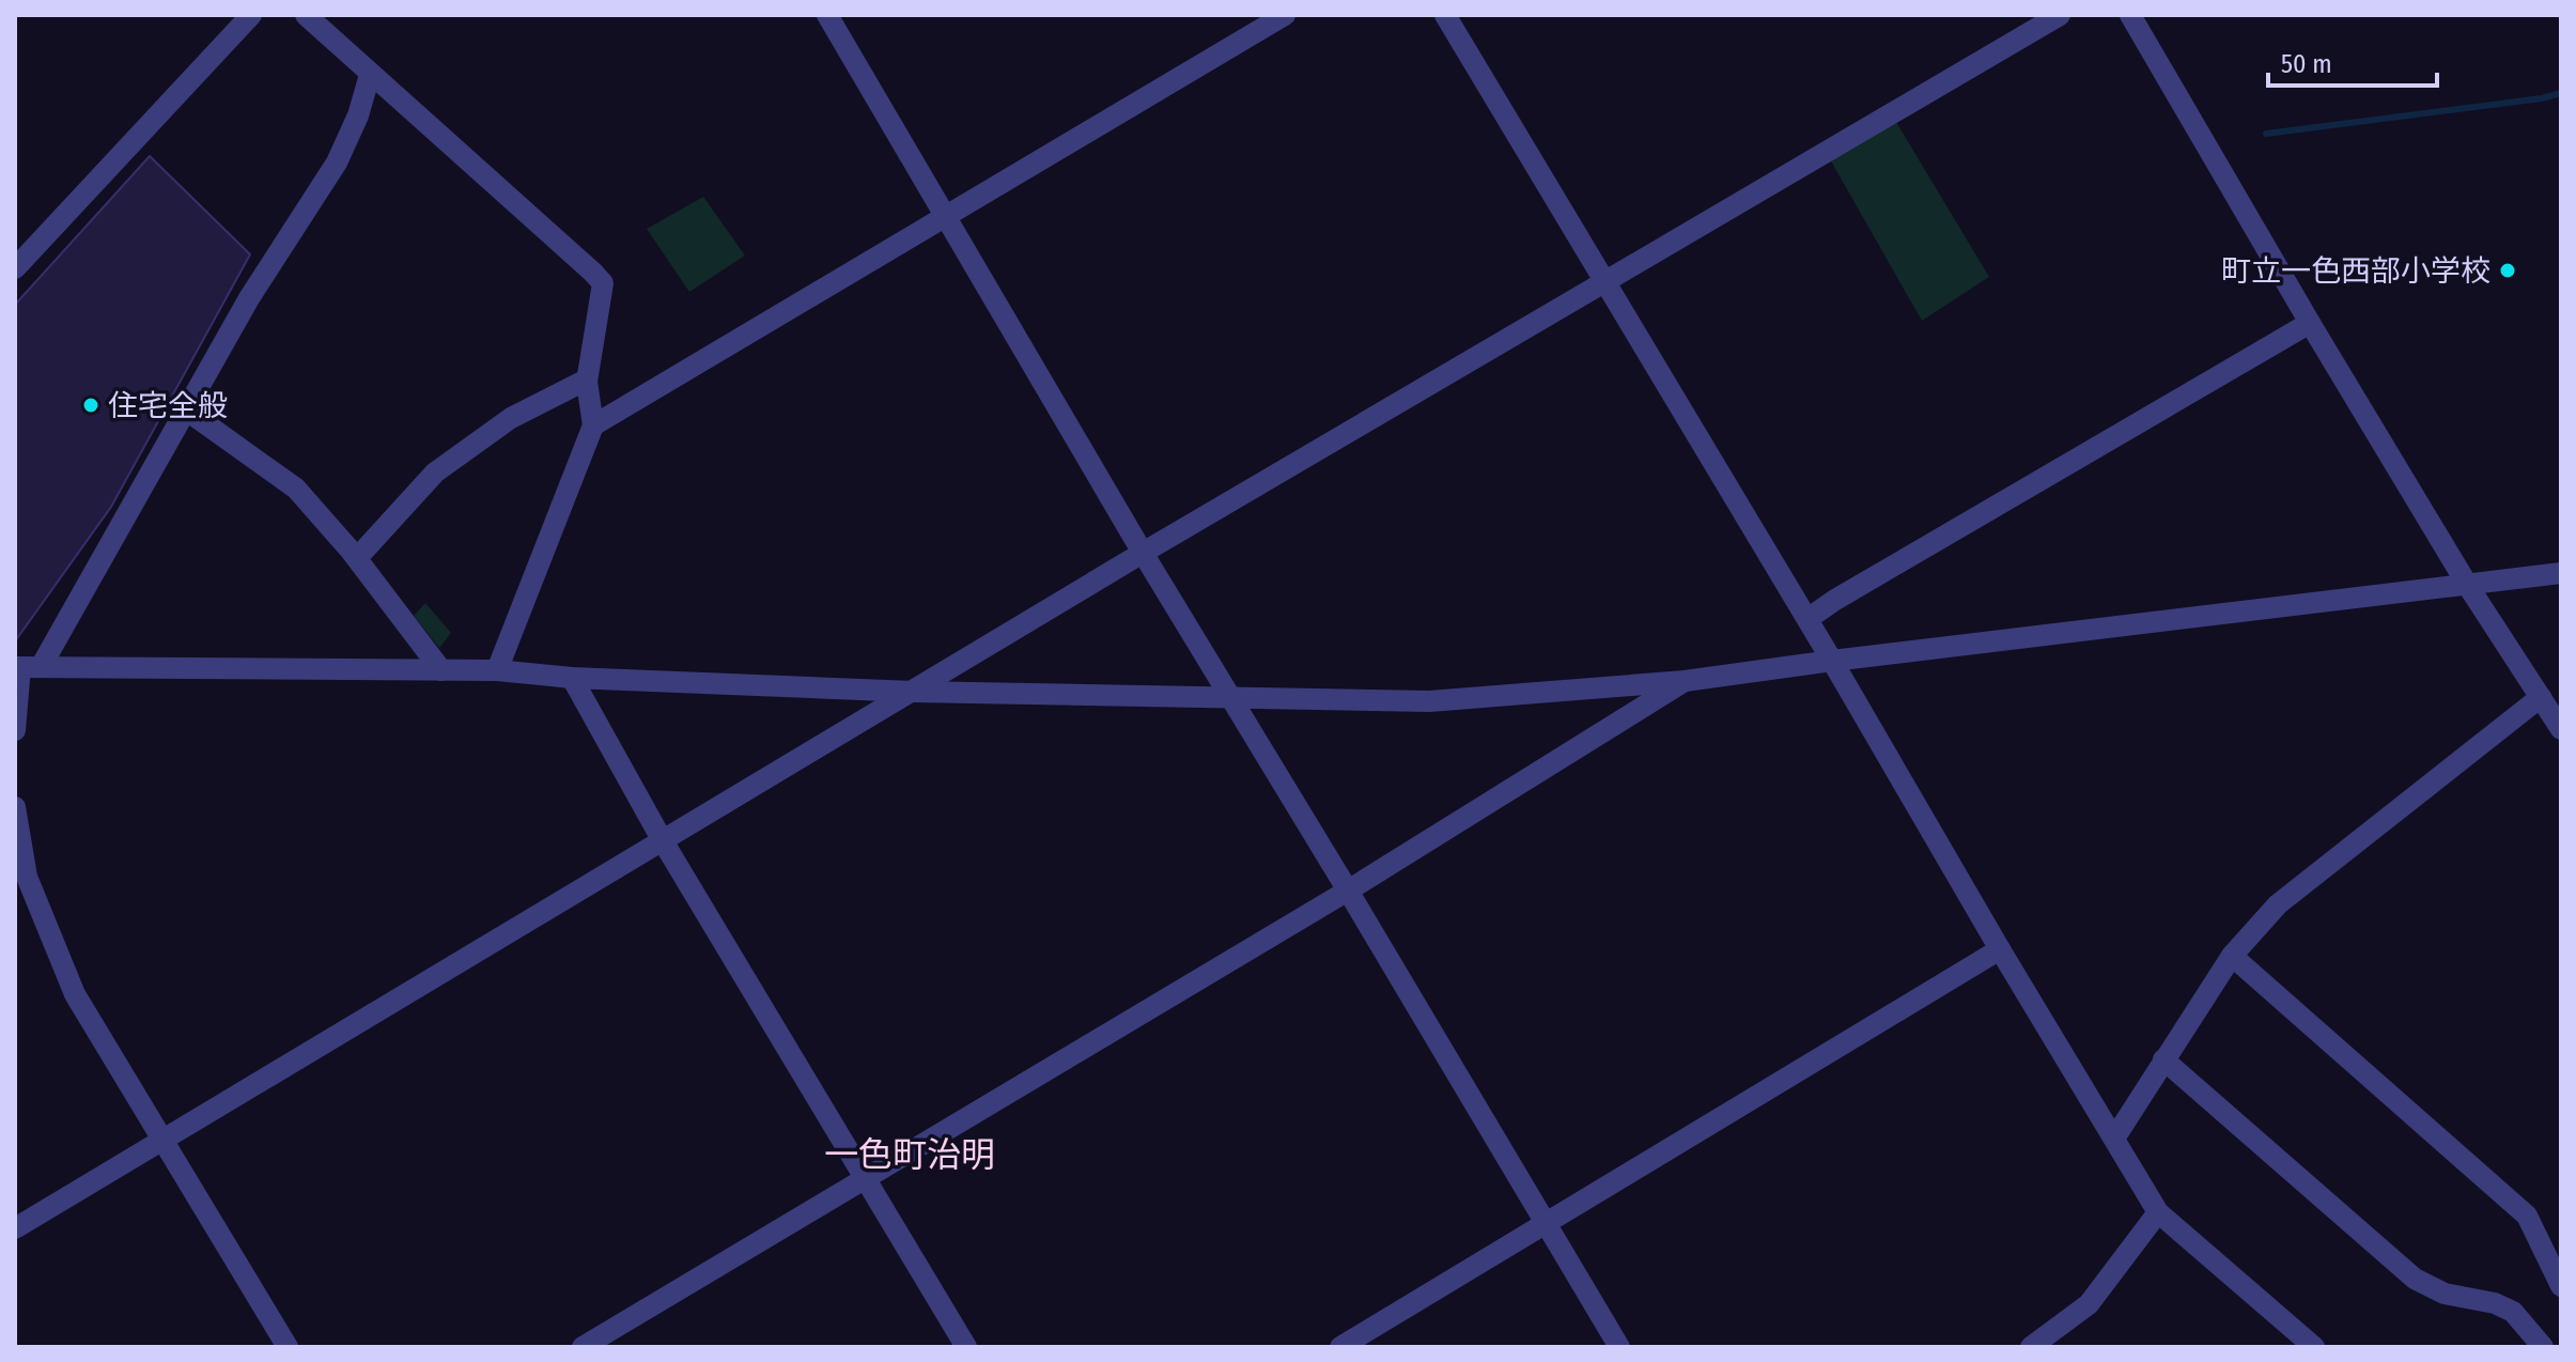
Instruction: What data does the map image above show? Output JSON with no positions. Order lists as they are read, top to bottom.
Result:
{
  "districts": ["一色町治明"],
  "places": ["町立一色西部小学校", "住宅全般"],
  "scale_bar": "50 m"
}
